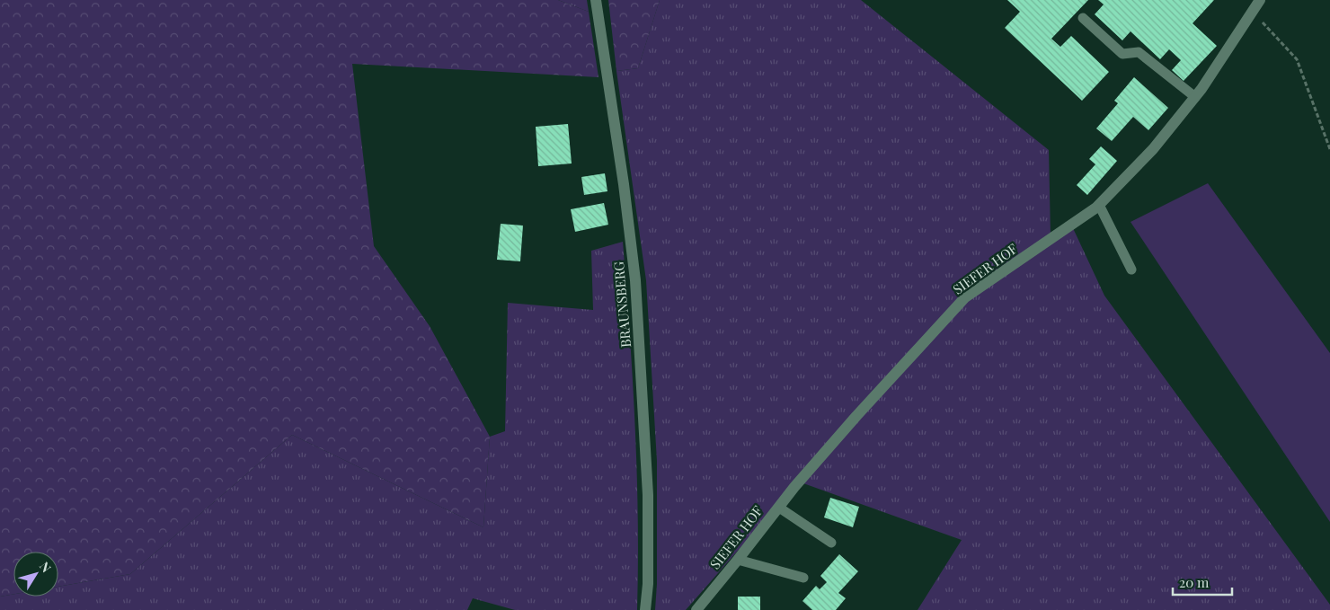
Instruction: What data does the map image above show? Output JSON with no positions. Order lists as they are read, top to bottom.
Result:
{
  "streets": {
    "street": ["SIEFER HOF", "BRAUNSBERG"]
  },
  "scale_bar": "20 m",
  "north": "top right"
}
